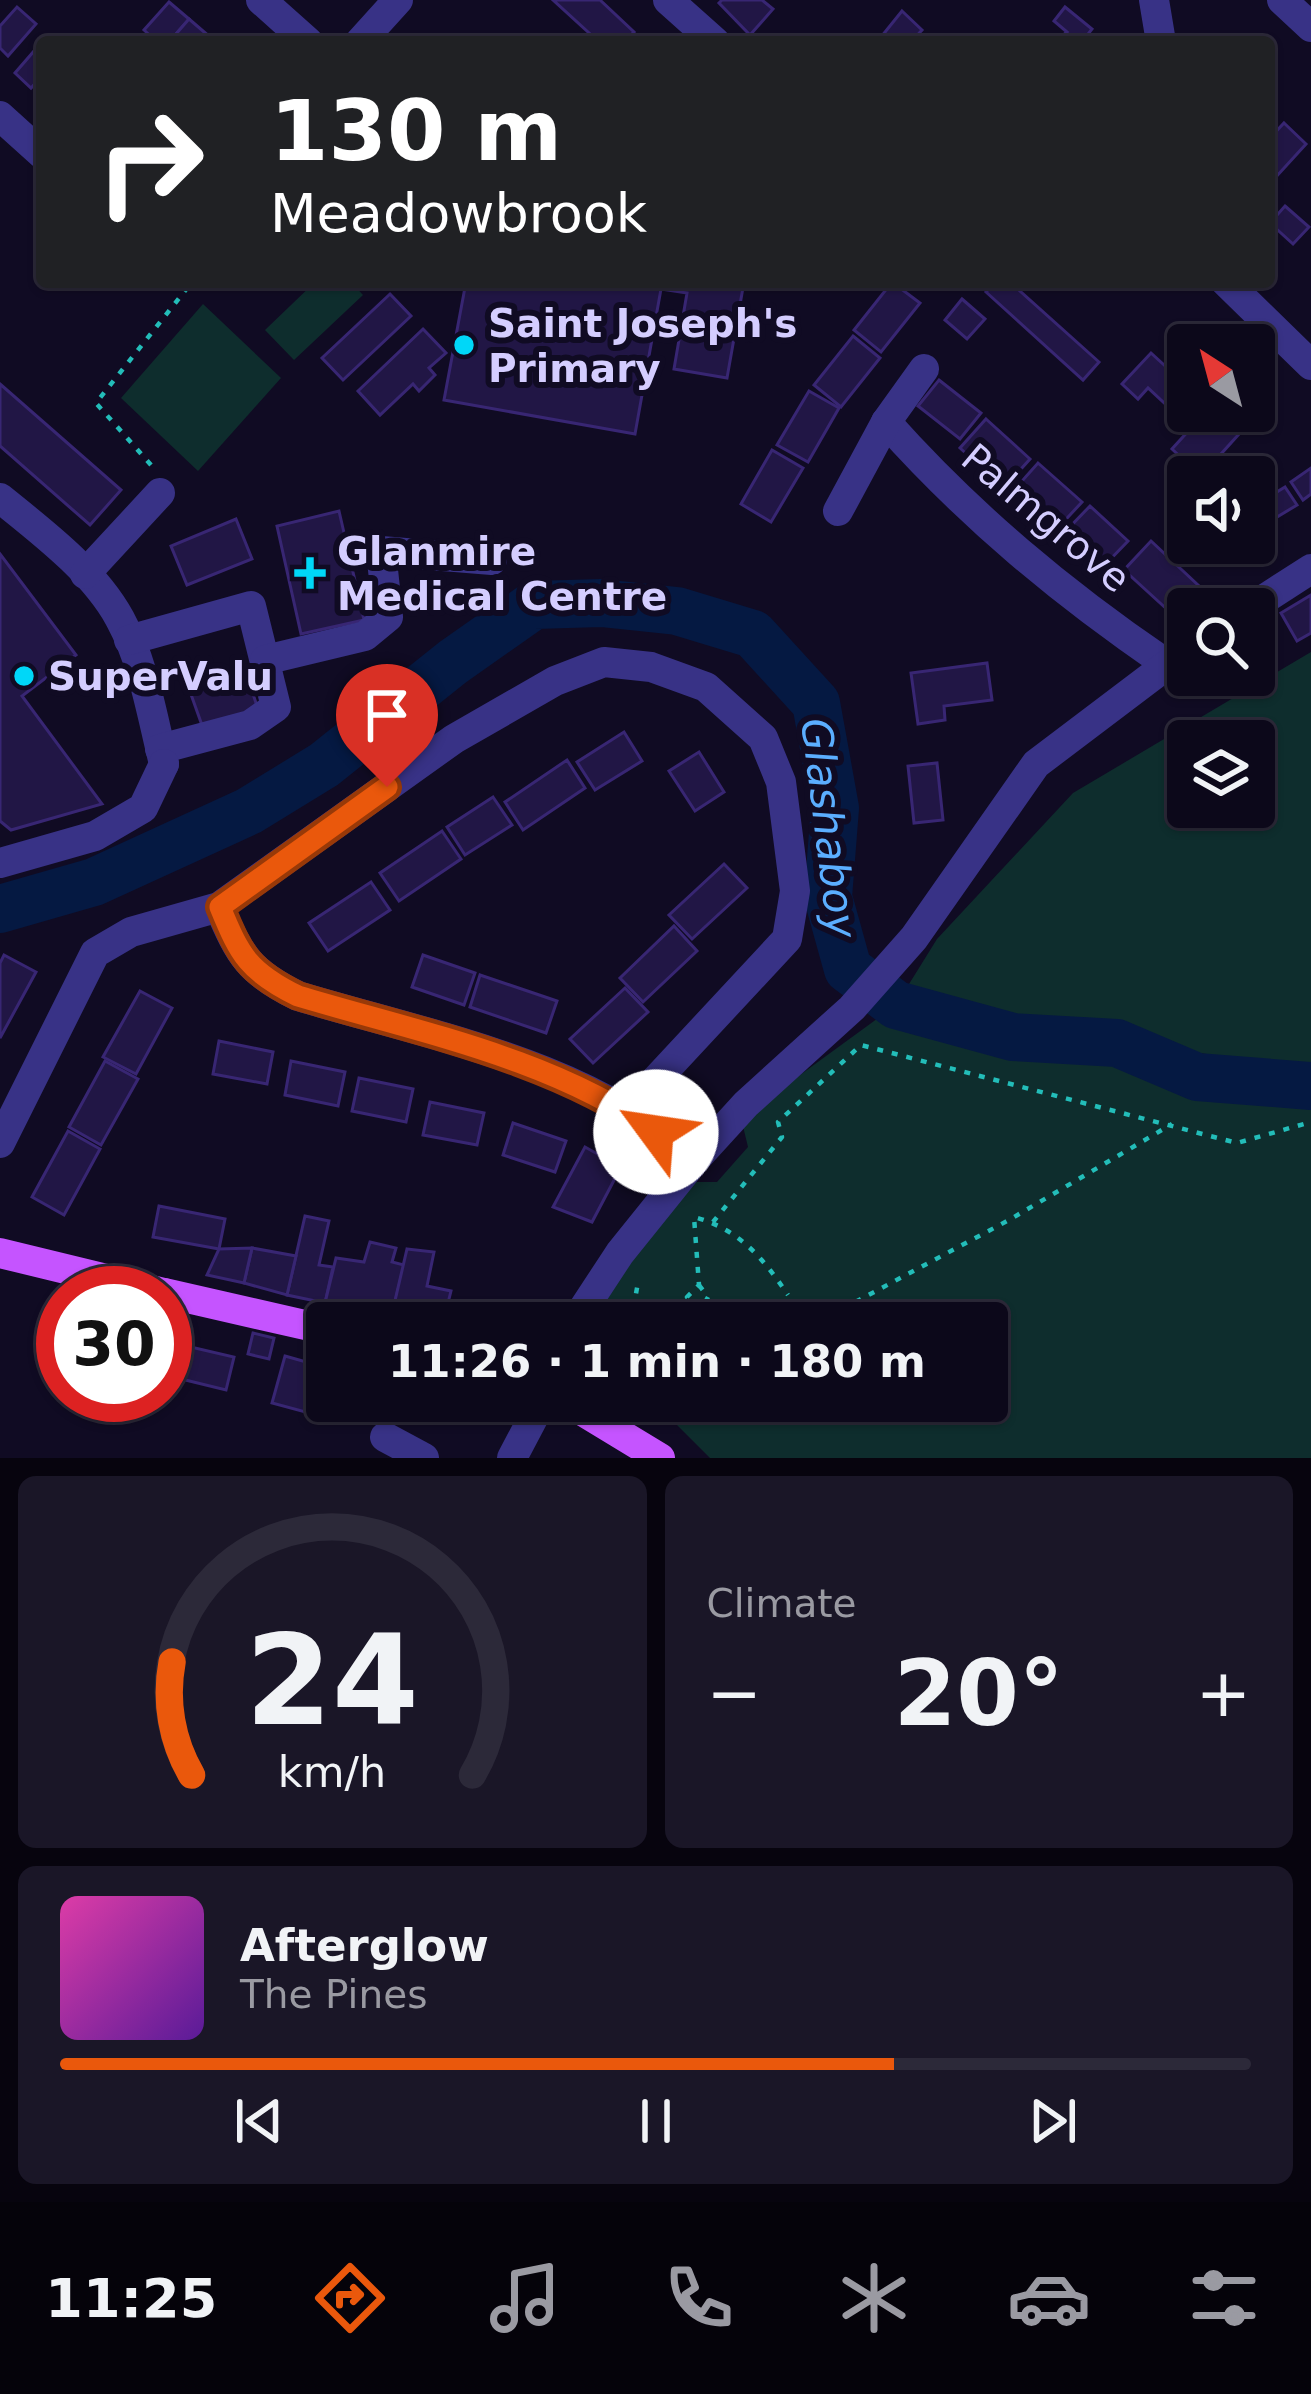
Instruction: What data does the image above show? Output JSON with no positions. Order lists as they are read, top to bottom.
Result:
{
  "streets": {
    "street": ["Palmgrove"]
  },
  "water": ["Glashaboy"],
  "places": {
    "other": ["Saint Joseph's Primary", "SuperValu"],
    "health": ["Glanmire Medical Centre"]
  },
  "north": "top left",
  "page": {
    "turn": ["130 m", "Meadowbrook"],
    "limit": "30",
    "trip": "11:26 · 1 min · 180 m",
    "tile": "Climate",
    "heat": ["−", "20°", "+"],
    "song": ["Afterglow", "The Pines"],
    "tabs": "11:25",
    "gauge": ["24", "km/h"]
  }
}
